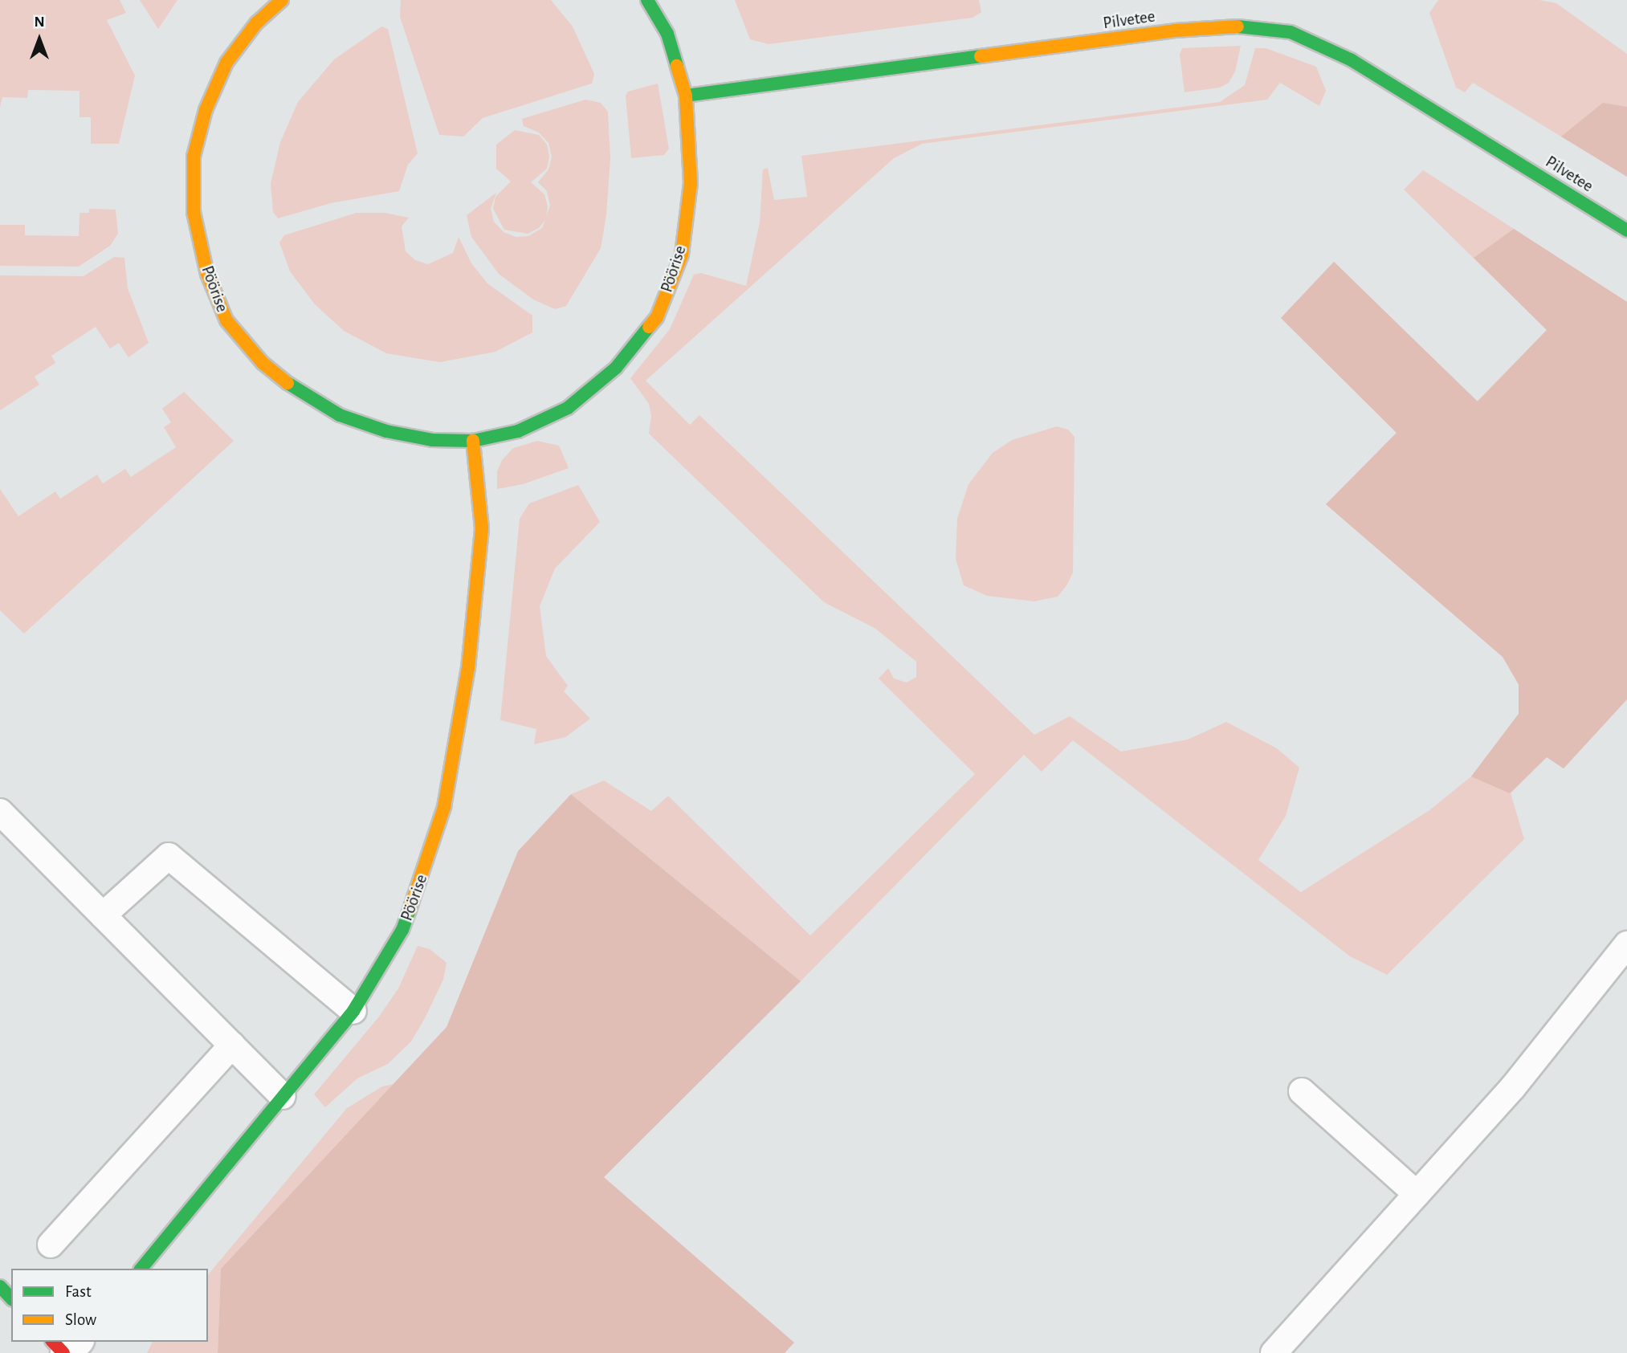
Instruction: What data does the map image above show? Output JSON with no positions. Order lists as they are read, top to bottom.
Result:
{
  "streets": {
    "street": ["Pilvetee", "Pöörise"]
  },
  "crossings": [
    ["Pilvetee", "Pöörise"]
  ],
  "legend": ["Fast", "Slow"],
  "north": "top"
}
